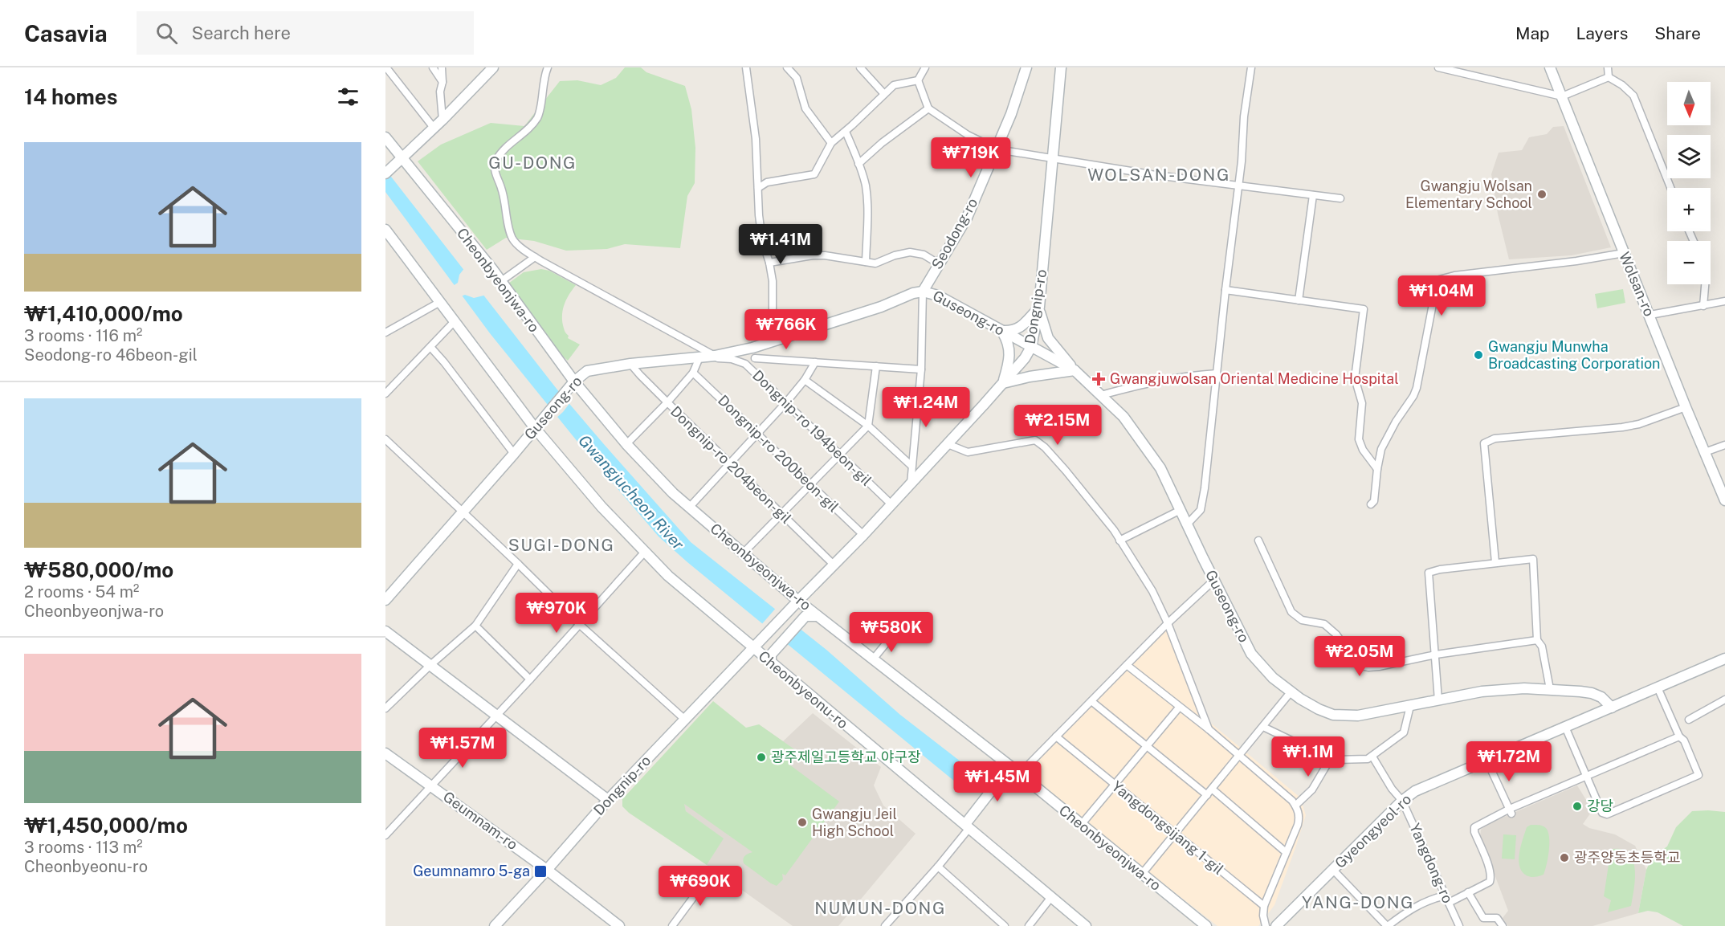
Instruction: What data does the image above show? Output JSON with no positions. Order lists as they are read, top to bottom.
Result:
{
  "streets": {
    "street": [
      "Seodong-ro",
      "Cheonbyeonjwa-ro",
      "Wolsan-ro",
      "Dongnip-ro",
      "Guseong-ro",
      "Dongnip-ro 194beon-gil",
      "Dongnip-ro 200beon-gil",
      "Dongnip-ro 204beon-gil",
      "Cheonbyeonu-ro",
      "Geumnam-ro",
      "Yangdongsijang 1-gil",
      "Gyeongyeol-ro",
      "Yangdong-ro"
    ]
  },
  "crossings": [
    ["Seodong-ro", "Guseong-ro"],
    ["Cheonbyeonjwa-ro", "Dongnip-ro"],
    ["Cheonbyeonjwa-ro", "Guseong-ro"],
    ["Dongnip-ro", "Guseong-ro"],
    ["Dongnip-ro", "Dongnip-ro 194beon-gil"],
    ["Dongnip-ro", "Dongnip-ro 200beon-gil"],
    ["Dongnip-ro", "Dongnip-ro 204beon-gil"],
    ["Dongnip-ro", "Cheonbyeonu-ro"],
    ["Dongnip-ro", "Geumnam-ro"],
    ["Guseong-ro", "Dongnip-ro 194beon-gil"],
    ["Guseong-ro", "Dongnip-ro 204beon-gil"],
    ["Guseong-ro", "Cheonbyeonu-ro"],
    ["Guseong-ro", "Gyeongyeol-ro"],
    ["Gyeongyeol-ro", "Yangdong-ro"]
  ],
  "districts": [
    "GU-DONG",
    "WOLSAN-DONG",
    "SUGI-DONG",
    "YANG-DONG",
    "NUMUN-DONG"
  ],
  "water": ["Gwangjucheon River"],
  "places": {
    "other": [
      "Gwangju Wolsan Elementary School",
      "Gwangju Munwha Broadcasting Corporation",
      "광주제일고등학교 야구장",
      "강당",
      "Gwangju Jeil High School",
      "광주양동초등학교"
    ],
    "health": ["Gwangjuwolsan Oriental Medicine Hospital"],
    "transit": ["Geumnamro 5-ga"]
  },
  "north": "bottom",
  "page": {
    "header": "Casavia",
    "search": "Search here",
    "nav": ["Map", "Layers", "Share"],
    "heading": "14 homes",
    "map_buttons": ["+", "−"],
    "list": [
      {
        "name": "₩1,410,000/mo",
        "note": "3 rooms · 116 m² · Seodong-ro 46beon-gil"
      },
      {
        "name": "₩580,000/mo",
        "note": "2 rooms · 54 m² · Cheonbyeonjwa-ro"
      },
      {
        "name": "₩1,450,000/mo",
        "note": "3 rooms · 113 m² · Cheonbyeonu-ro"
      }
    ],
    "price": [
      "₩719K",
      "₩1.41M",
      "₩1.04M",
      "₩766K",
      "₩1.24M",
      "₩2.15M",
      "₩970K",
      "₩580K",
      "₩2.05M",
      "₩1.57M",
      "₩1.1M",
      "₩1.72M",
      "₩1.45M",
      "₩690K"
    ]
  }
}
